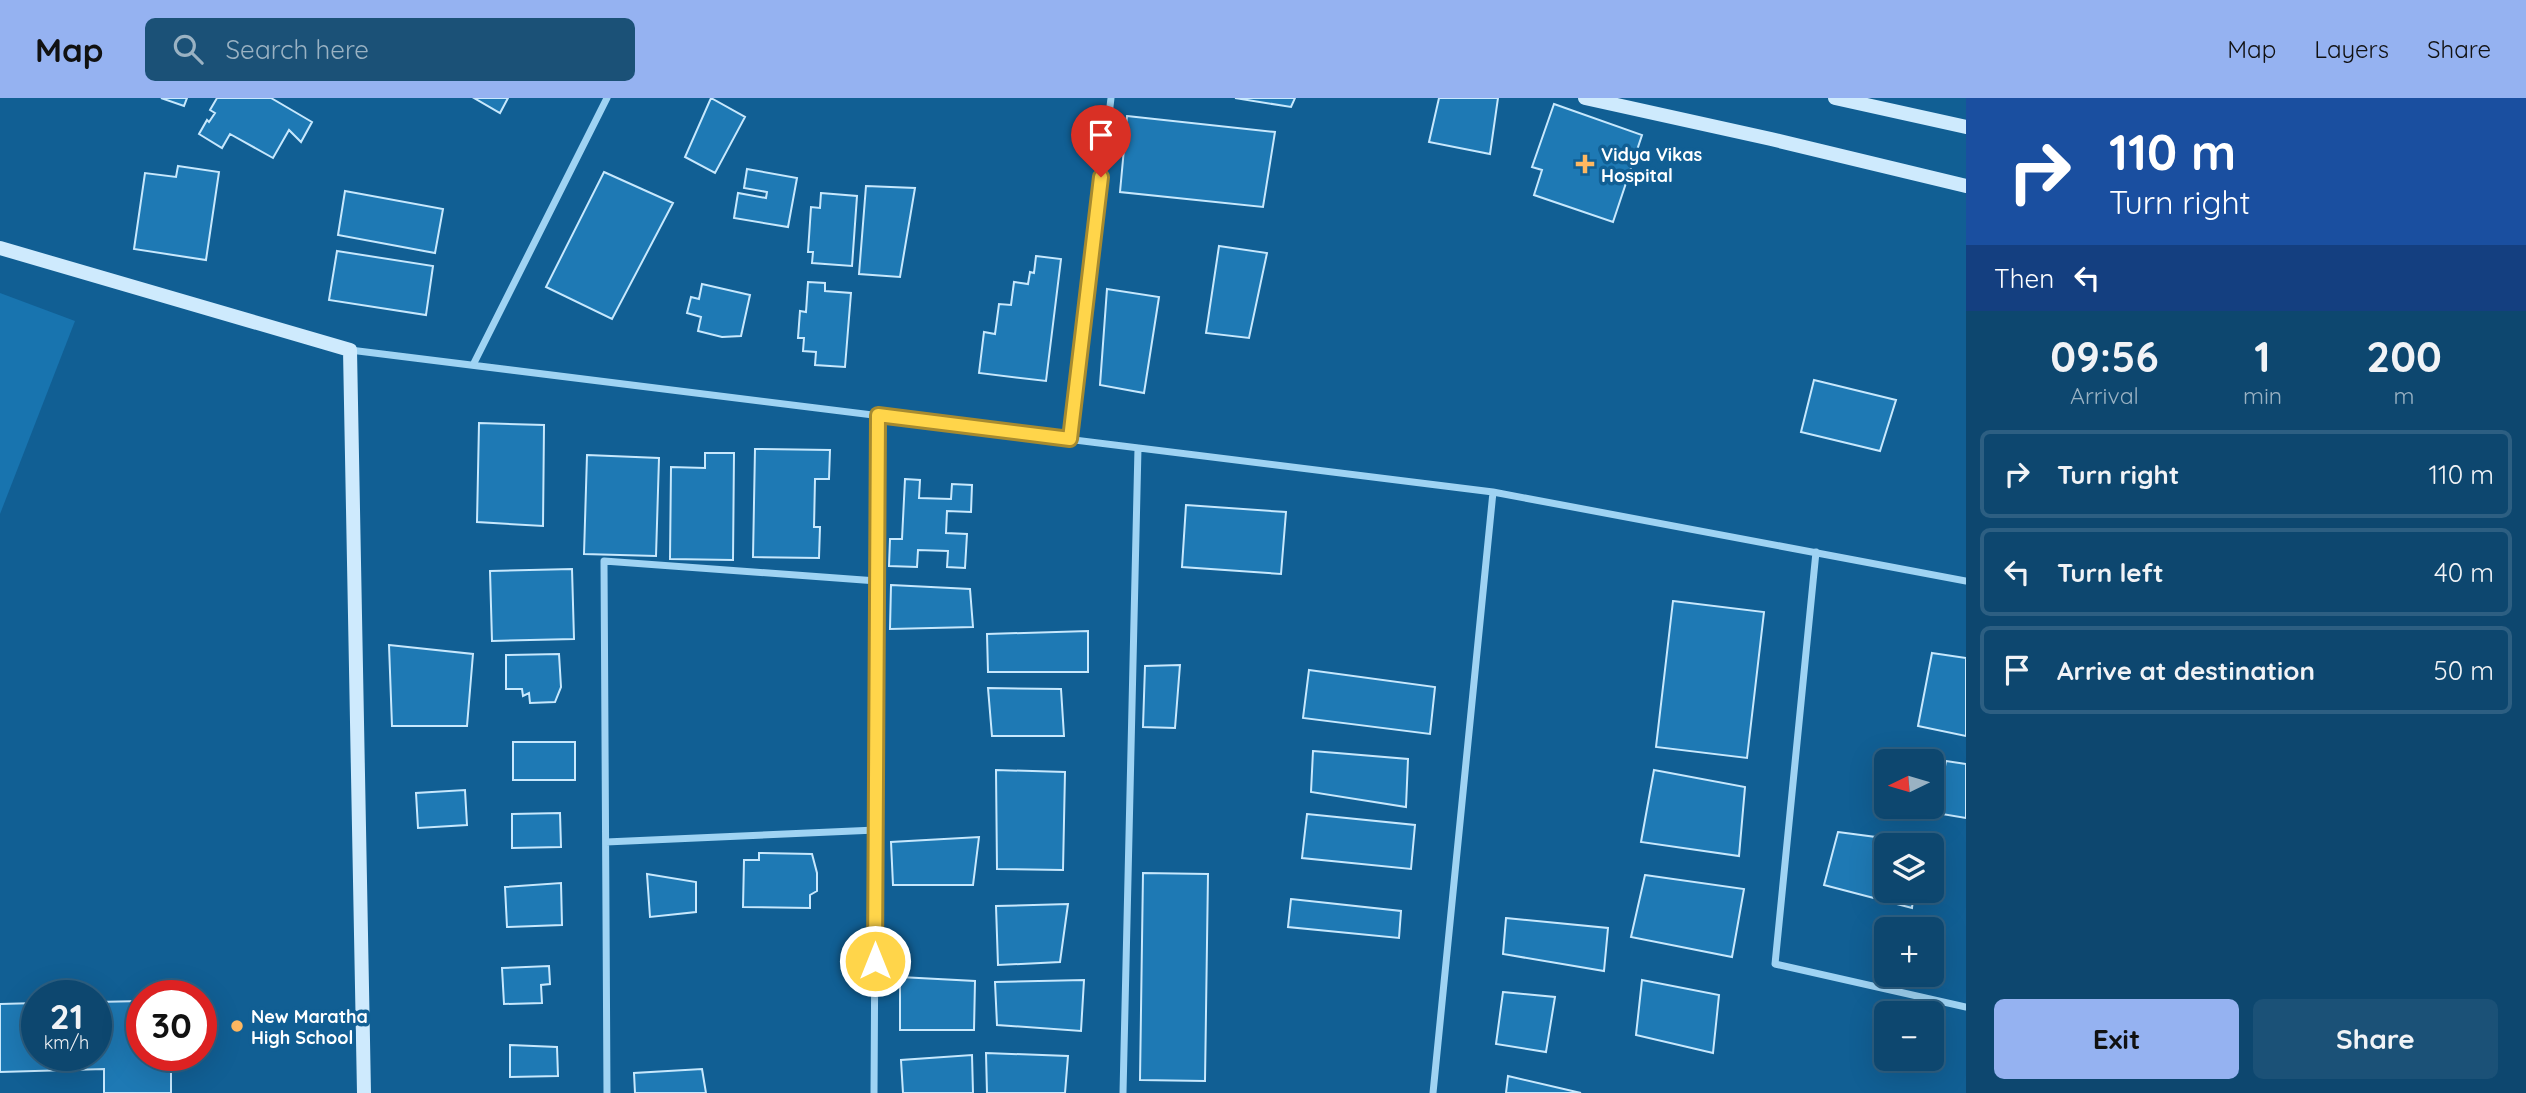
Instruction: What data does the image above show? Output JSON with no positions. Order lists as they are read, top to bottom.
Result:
{
  "places": {
    "health": ["Vidya Vikas Hospital"],
    "other": ["New Maratha High School"]
  },
  "north": "left",
  "page": {
    "header": "Map",
    "search": "Search here",
    "nav": ["Map", "Layers", "Share"],
    "turn": ["110 m", "Turn right"],
    "then": "Then",
    "eta": [
      "09:56",
      "Arrival",
      "1",
      "min",
      "200",
      "m"
    ],
    "list": [
      {
        "name": "Turn right",
        "value": "110 m"
      },
      {
        "name": "Turn left",
        "value": "40 m"
      },
      {
        "name": "Arrive at destination",
        "value": "50 m"
      }
    ],
    "map_buttons": ["+", "−"],
    "speed": "21 km/h",
    "limit": "30",
    "buttons": ["Exit", "Share"]
  }
}
